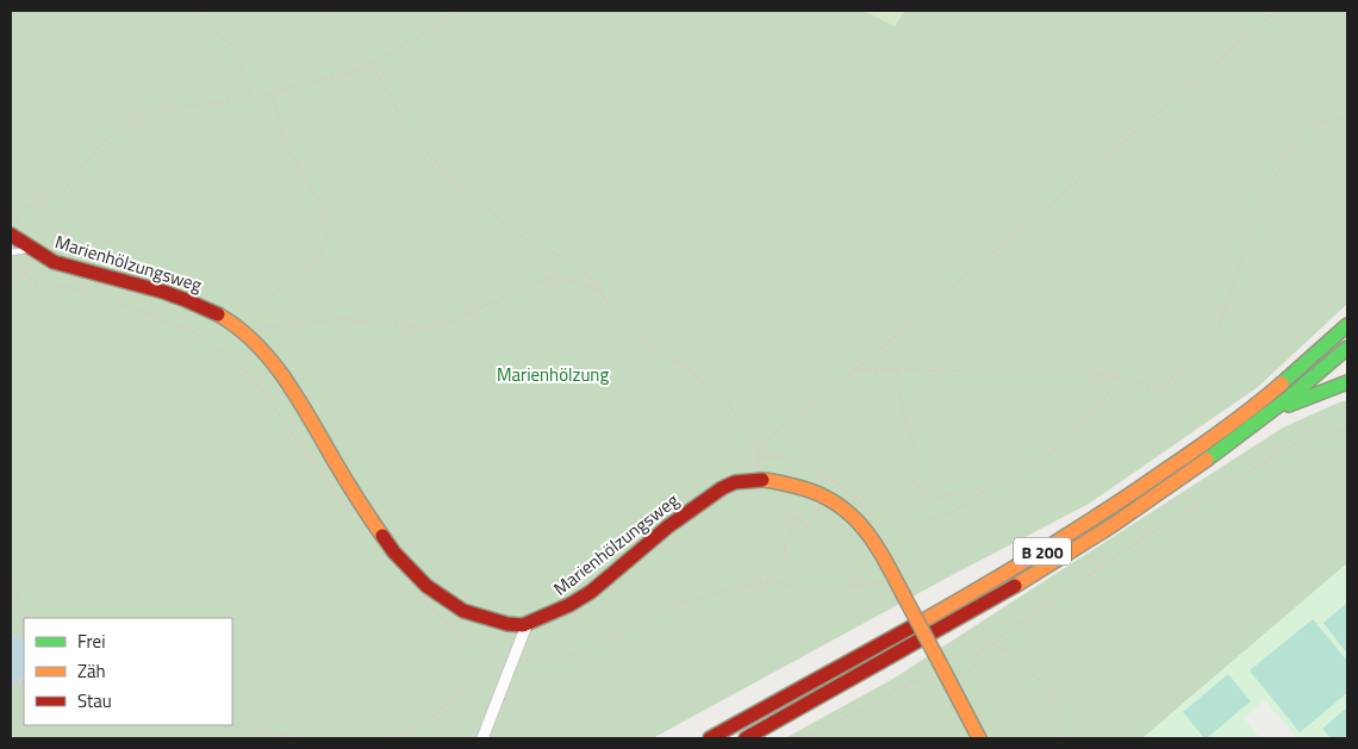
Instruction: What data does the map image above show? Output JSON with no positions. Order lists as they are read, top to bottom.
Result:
{
  "streets": {
    "main road": ["Marienhölzungsweg", "B 200"]
  },
  "parks": ["Marienhölzung"],
  "legend": ["Frei", "Zäh", "Stau"]
}
